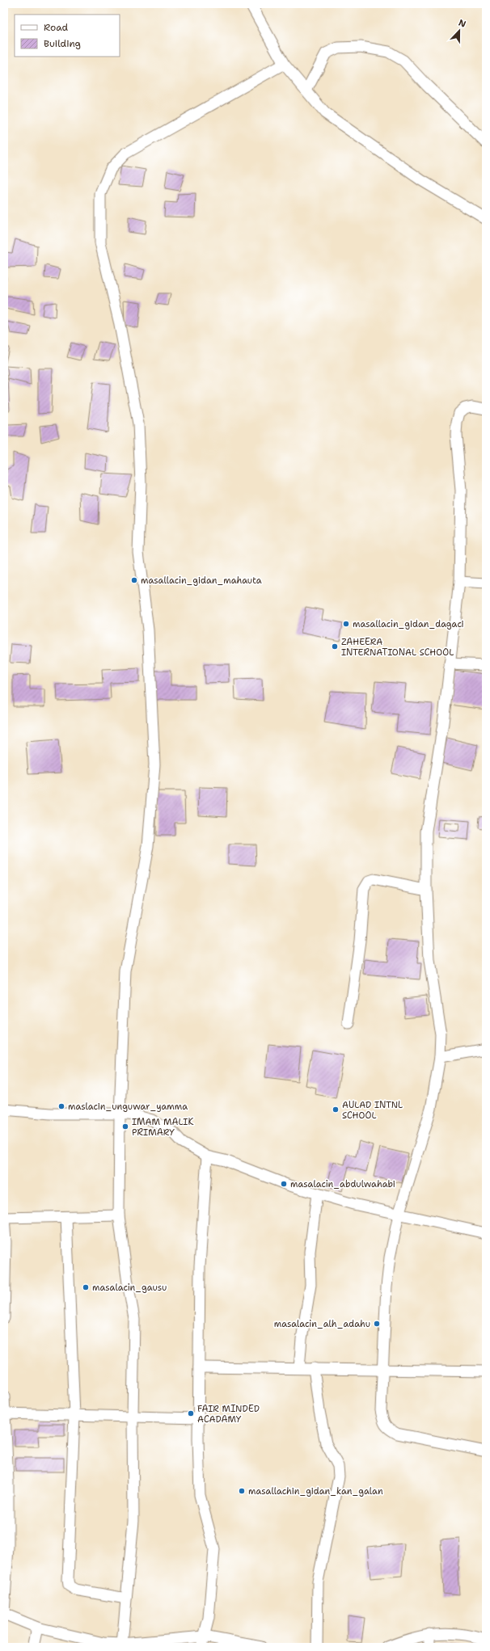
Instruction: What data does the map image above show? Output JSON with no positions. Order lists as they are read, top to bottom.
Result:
{
  "places": [
    "masallacin_gidan_mahauta",
    "masallacin_gidan_dagaci",
    "ZAHEERA INTERNATIONAL SCHOOL",
    "maslacin_unguwar_yamma",
    "AULAD INTNL SCHOOL",
    "IMAM MALIK PRIMARY",
    "masalacin_abdulwahabi",
    "masalacin_gausu",
    "masalacin_alh_adahu",
    "FAIR MINDED ACADAMY",
    "masallachin_gidan_kan_galan"
  ],
  "legend": ["Road", "Building"],
  "north": "top"
}
